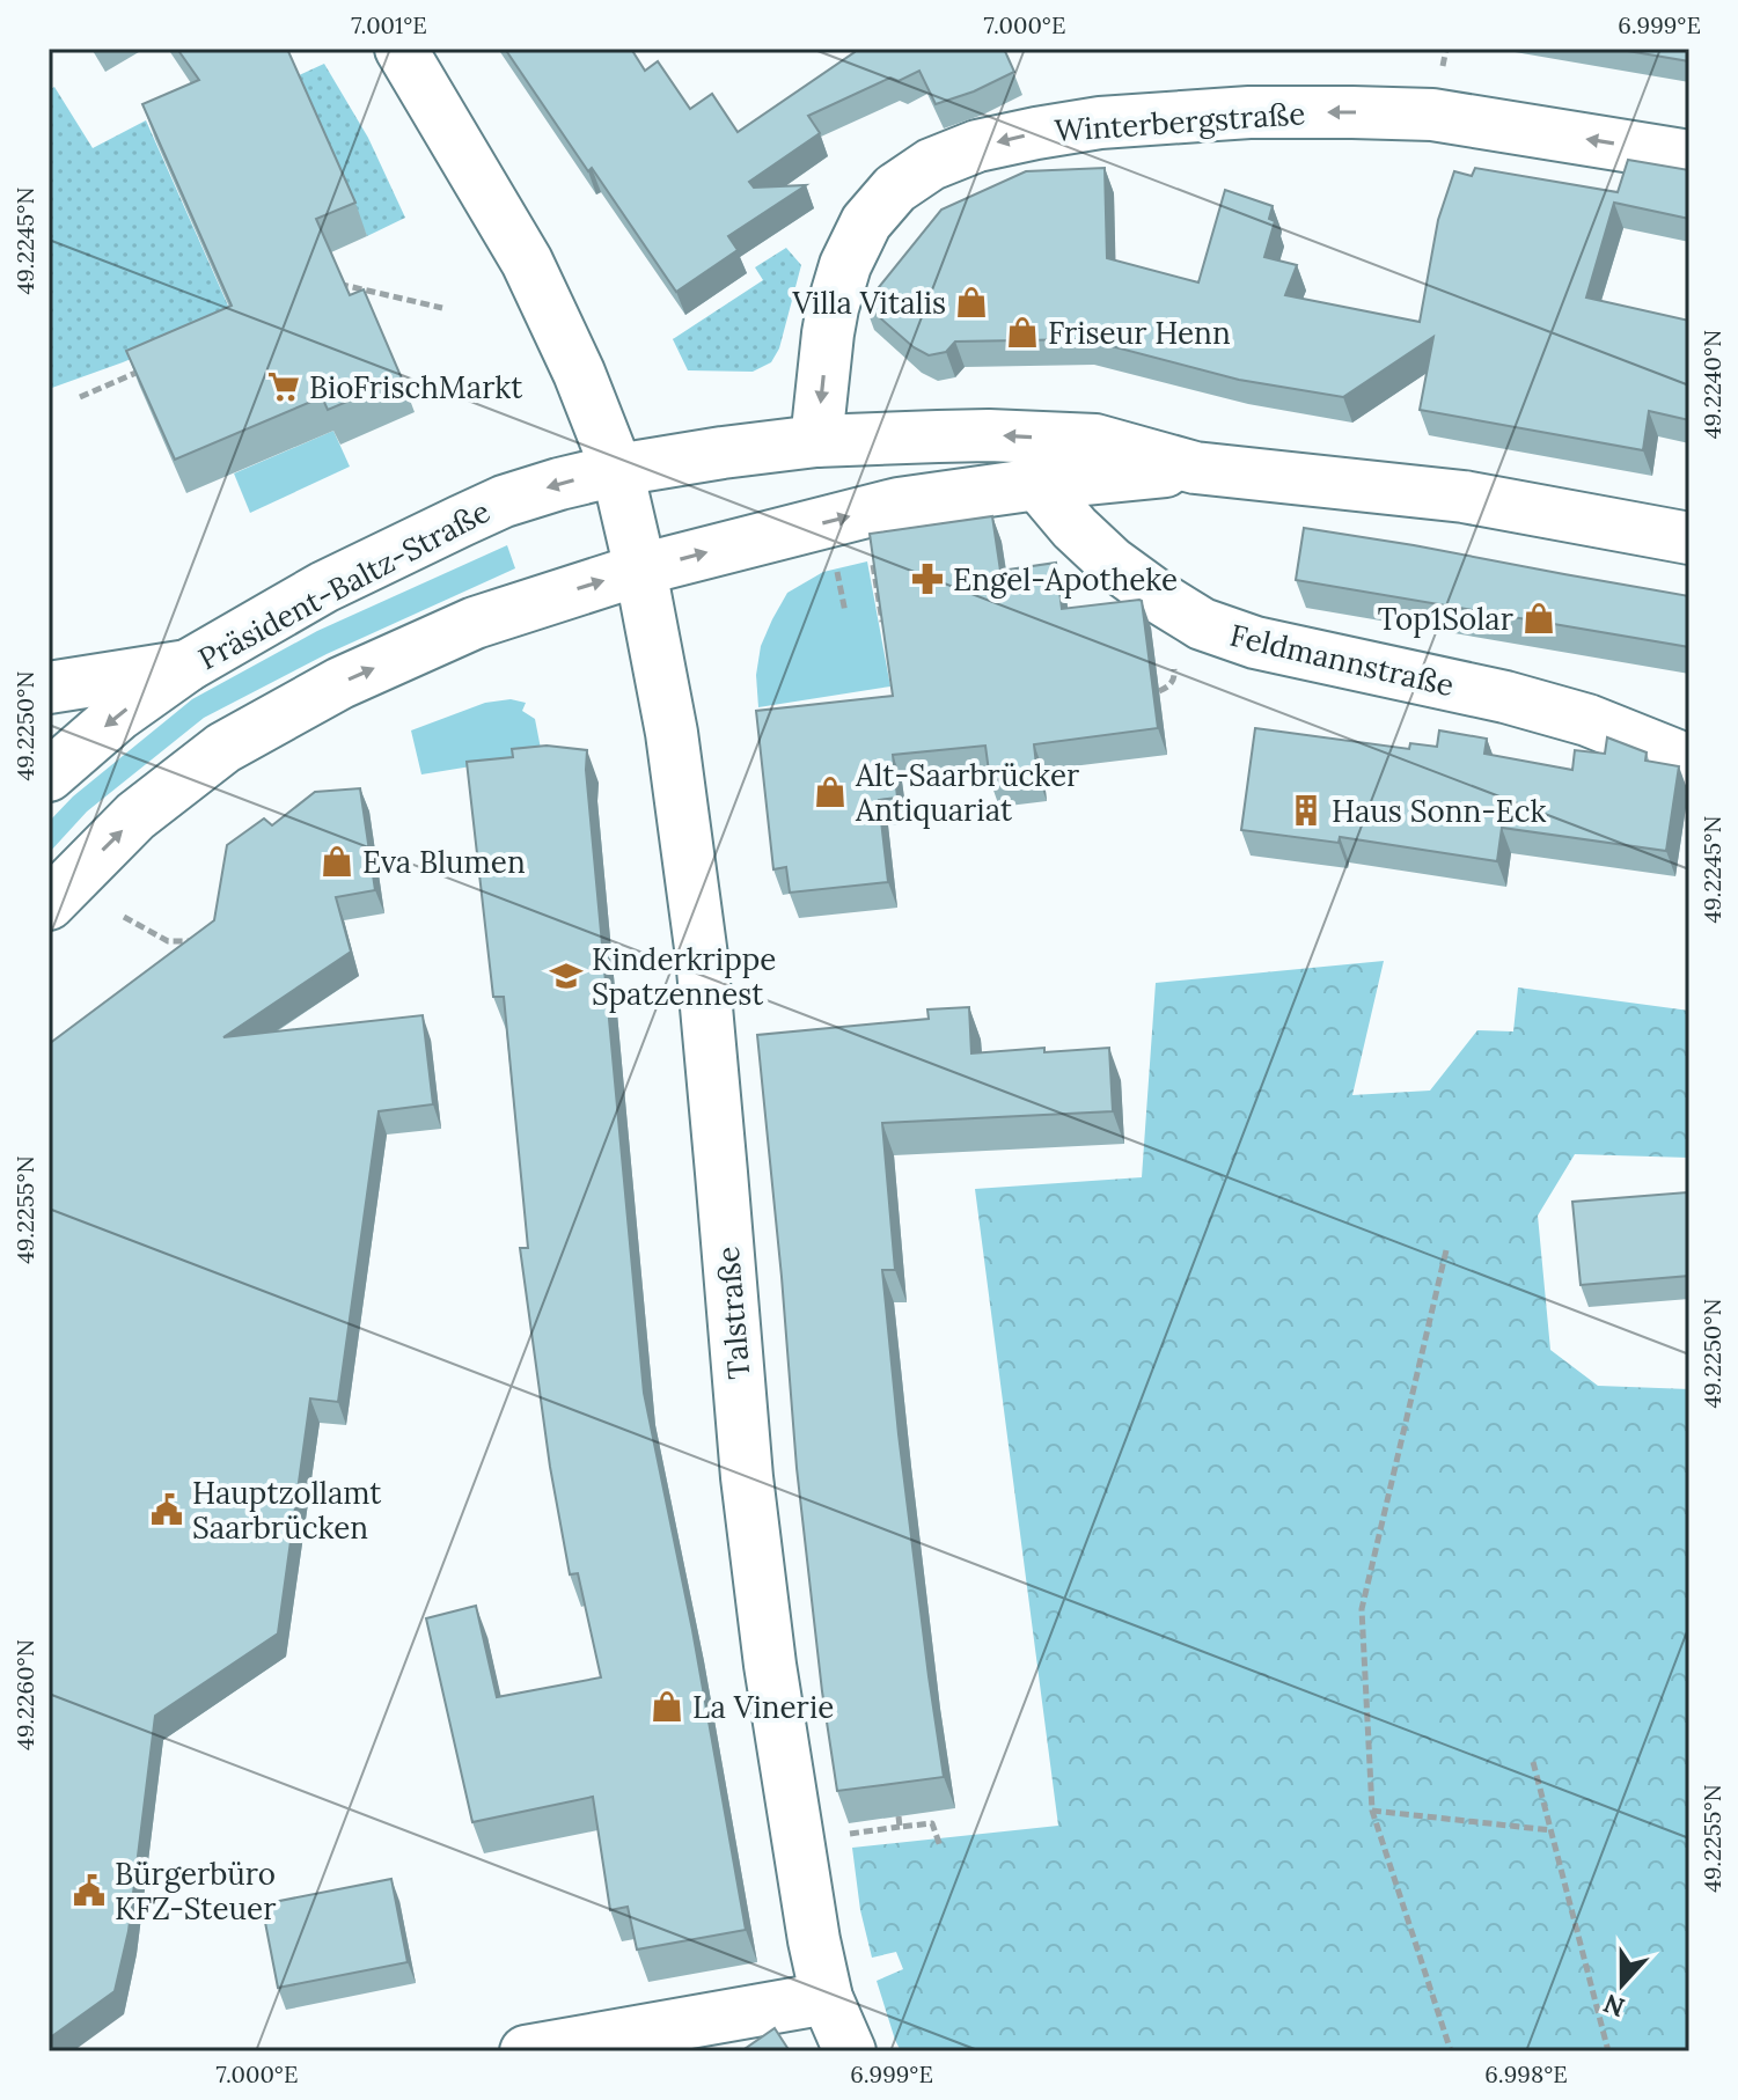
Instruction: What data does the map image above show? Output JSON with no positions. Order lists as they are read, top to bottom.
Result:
{
  "streets": {
    "street": [
      "Winterbergstraße",
      "Präsident-Baltz-Straße",
      "Feldmannstraße",
      "Talstraße"
    ]
  },
  "crossings": [
    ["Präsident-Baltz-Straße", "Talstraße"]
  ],
  "places": {
    "shop": [
      "Villa Vitalis",
      "Friseur Henn",
      "Top1Solar",
      "Alt-Saarbrücker Antiquariat",
      "Eva Blumen",
      "La Vinerie"
    ],
    "supermarket": ["BioFrischMarkt"],
    "pharmacy": ["Engel-Apotheke"],
    "building": ["Haus Sonn-Eck"],
    "school or university": ["Kinderkrippe Spatzennest"],
    "public building": ["Hauptzollamt Saarbrücken", "Bürgerbüro KFZ-Steuer"]
  },
  "north": "bottom",
  "coordinates": [
    "7.001°E",
    "7.000°E",
    "6.999°E",
    "49.2245°N",
    "49.2240°N",
    "49.2250°N",
    "49.2255°N",
    "49.2260°N",
    "6.998°E"
  ]
}
